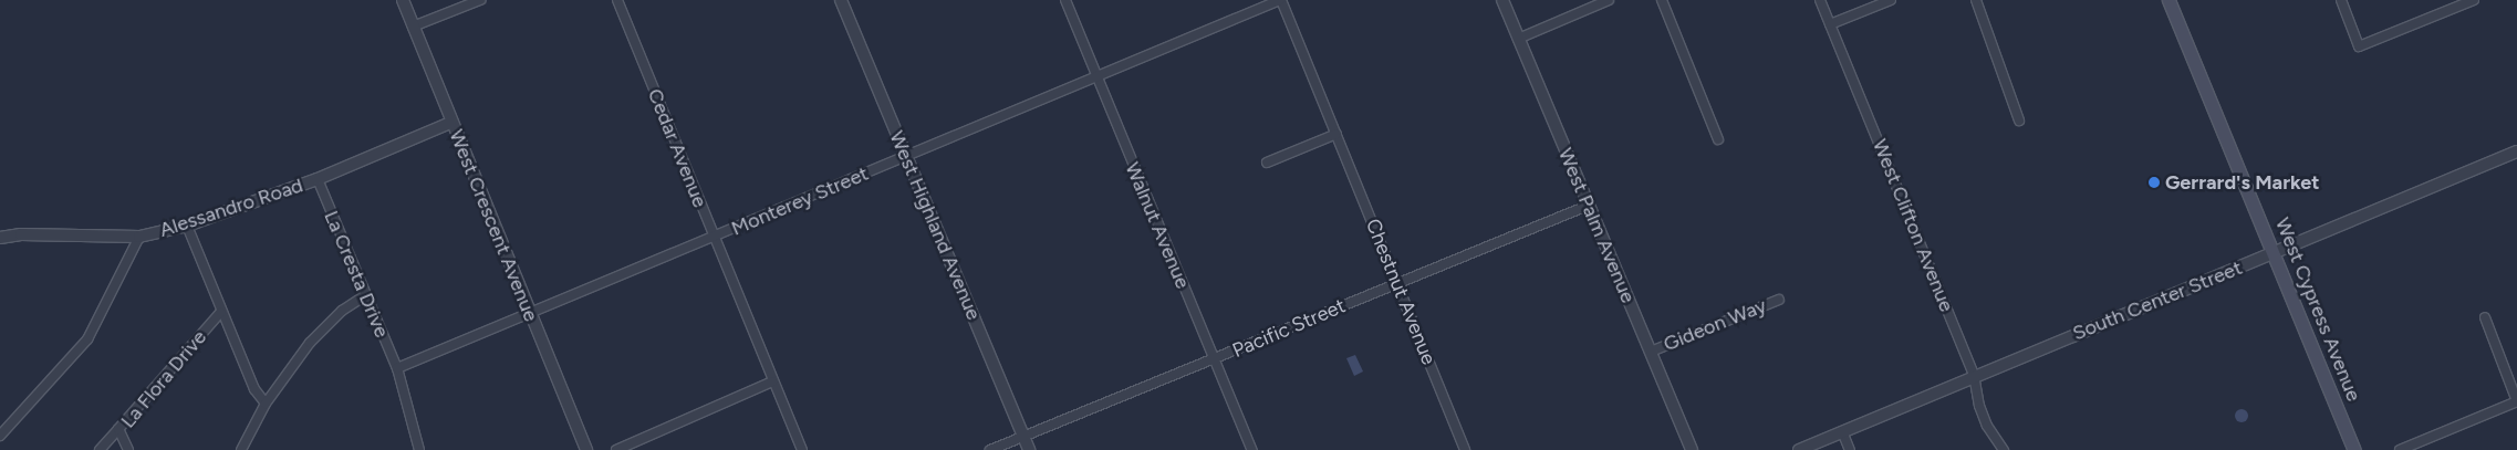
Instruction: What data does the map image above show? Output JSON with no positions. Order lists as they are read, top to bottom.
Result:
{
  "streets": {
    "main road": ["West Cypress Avenue"],
    "street": [
      "Cedar Avenue",
      "Monterey Street",
      "Alessandro Road",
      "West Crescent Avenue",
      "West Highland Avenue",
      "Walnut Avenue",
      "West Palm Avenue",
      "West Clifton Avenue",
      "La Cresta Drive",
      "Chestnut Avenue",
      "South Center Street",
      "Gideon Way",
      "Pacific Street",
      "La Flora Drive"
    ]
  },
  "crossings": [
    ["Cedar Avenue", "Monterey Street"],
    ["Monterey Street", "West Crescent Avenue"],
    ["Monterey Street", "West Highland Avenue"],
    ["Monterey Street", "Walnut Avenue"],
    ["Monterey Street", "La Cresta Drive"],
    ["Monterey Street", "Chestnut Avenue"],
    ["Alessandro Road", "West Crescent Avenue"],
    ["Alessandro Road", "La Cresta Drive"],
    ["West Highland Avenue", "Pacific Street"],
    ["Walnut Avenue", "Pacific Street"],
    ["West Palm Avenue", "Gideon Way"],
    ["West Palm Avenue", "Pacific Street"],
    ["West Clifton Avenue", "South Center Street"],
    ["Chestnut Avenue", "Pacific Street"],
    ["South Center Street", "West Cypress Avenue"]
  ],
  "places": ["Gerrard's Market"]
}
